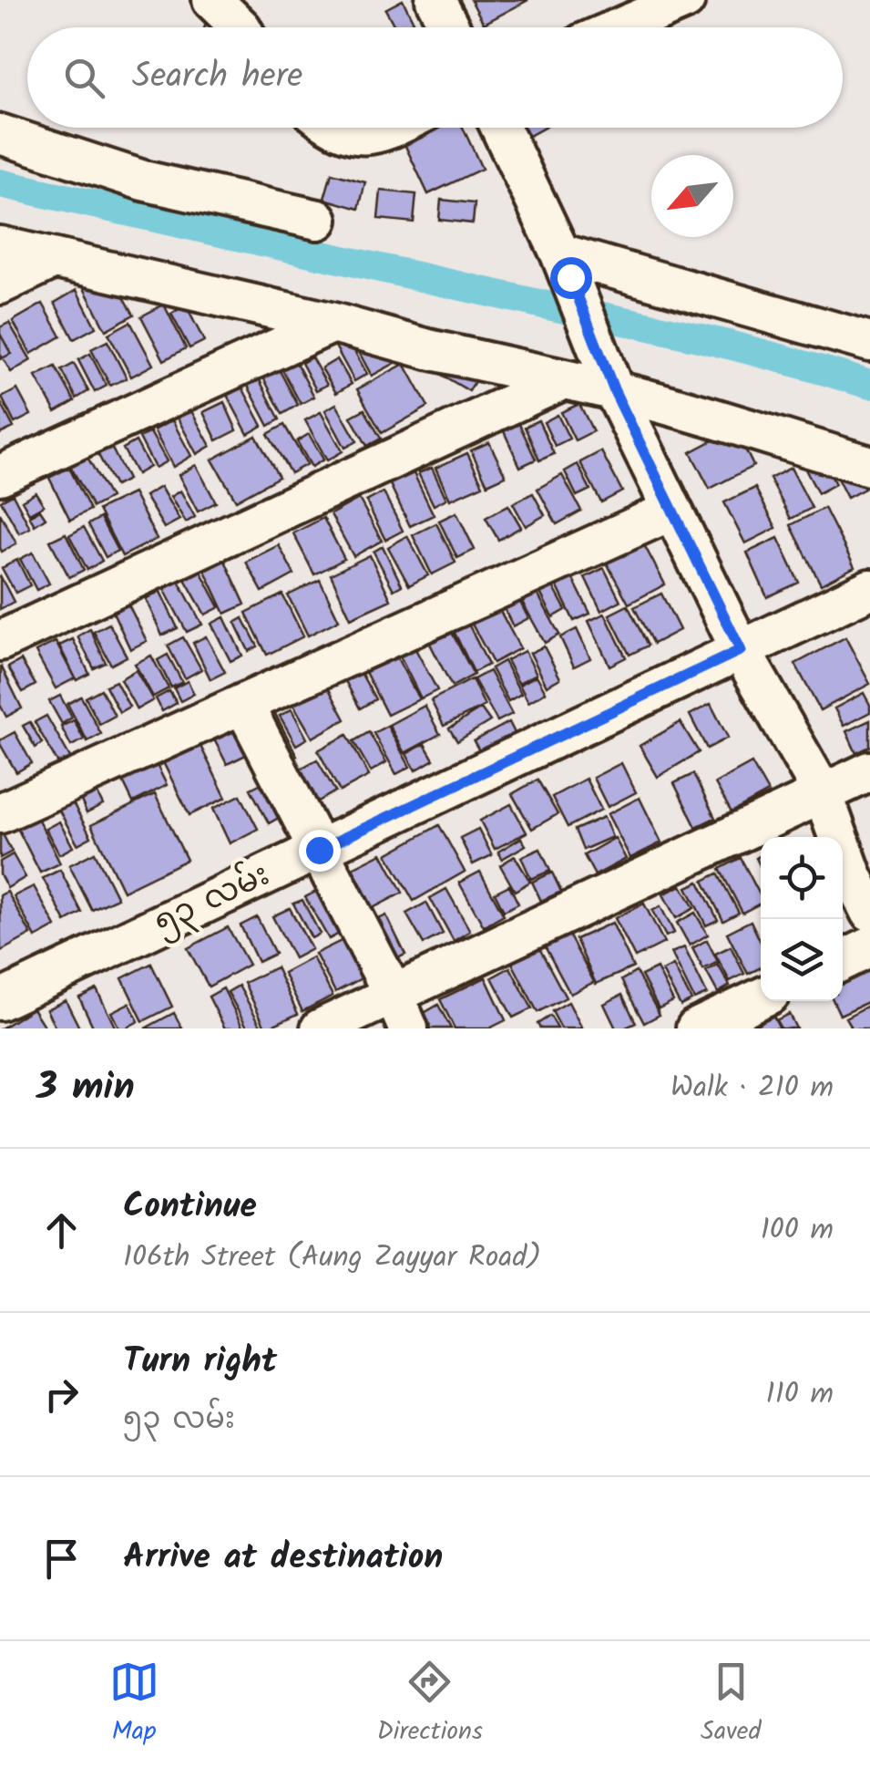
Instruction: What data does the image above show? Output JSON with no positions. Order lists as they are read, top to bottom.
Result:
{
  "streets": {
    "street": ["၅၃ လမ်း"]
  },
  "north": "bottom left",
  "page": {
    "search": "Search here",
    "heading": ["3 min", "Walk · 210 m"],
    "list": [
      ["Continue", "106th Street (Aung Zayyar Road)", "100 m"],
      ["Turn right", "၅၃ လမ်း", "110 m"],
      "Arrive at destination"
    ],
    "nav": ["Map", "Directions", "Saved"]
  }
}
